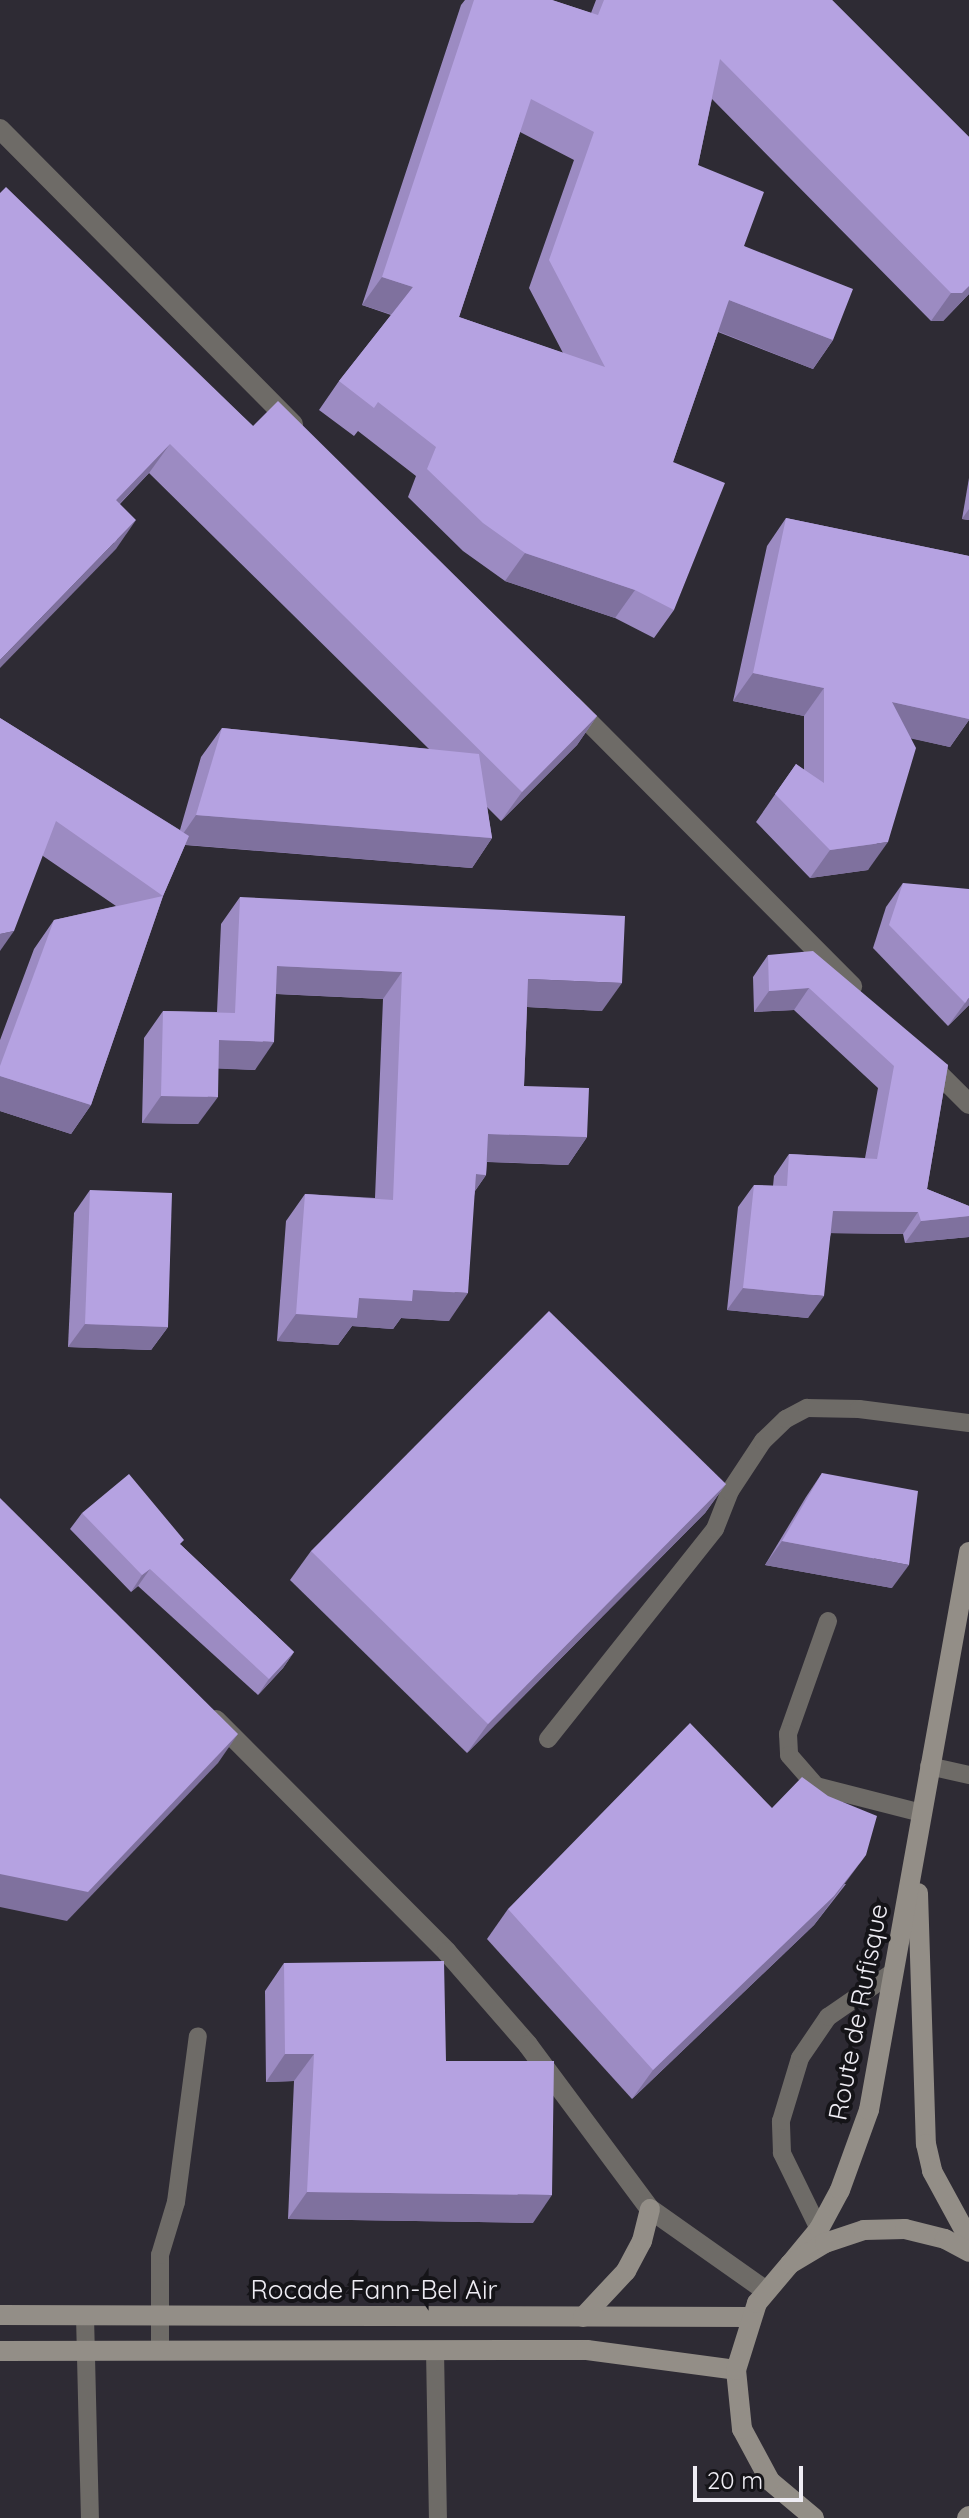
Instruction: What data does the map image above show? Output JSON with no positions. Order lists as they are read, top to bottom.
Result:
{
  "streets": {
    "main road": ["Route de Rufisque", "Rocade Fann-Bel Air"]
  },
  "scale_bar": "20 m"
}
